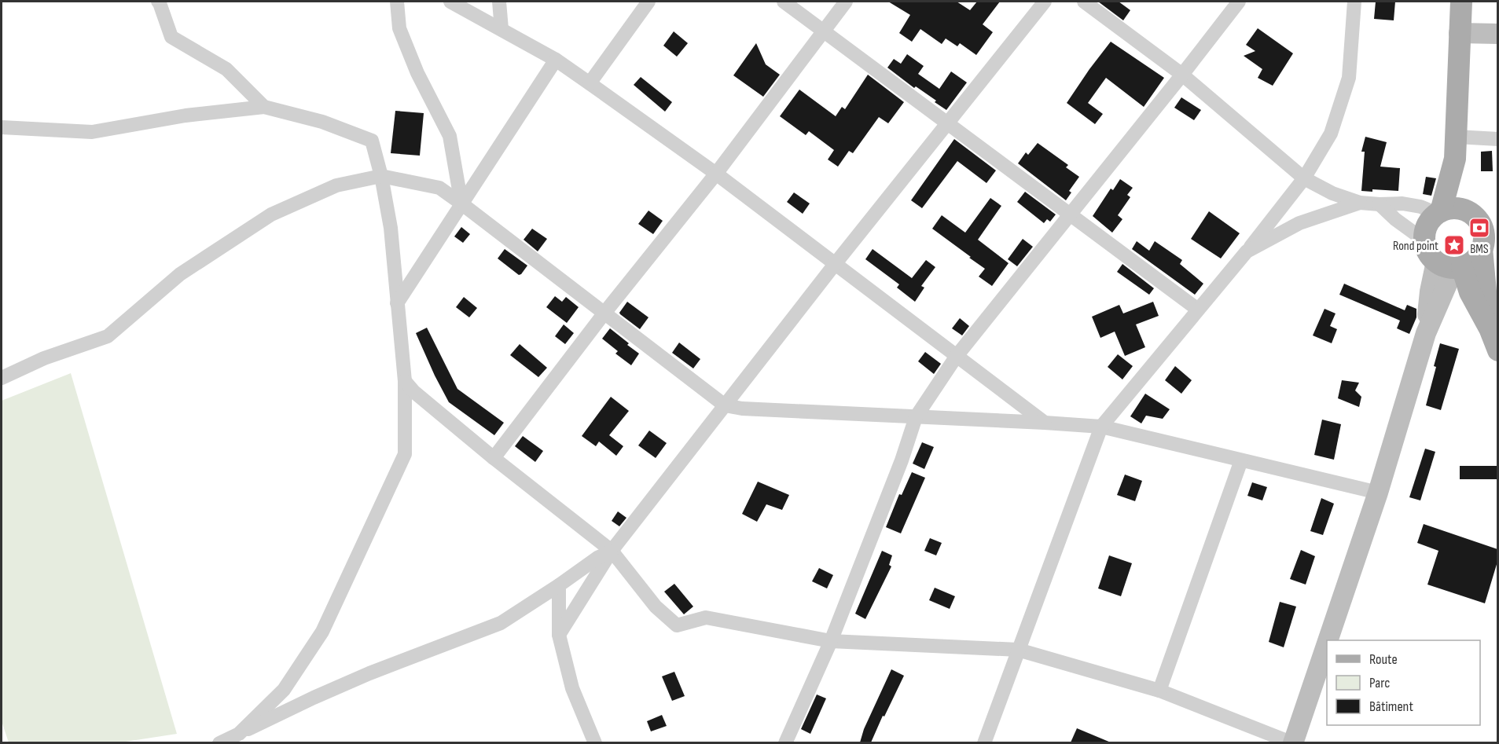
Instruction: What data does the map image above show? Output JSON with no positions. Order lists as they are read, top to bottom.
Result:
{
  "places": {
    "bank": ["BMS"],
    "place": ["Rond point"]
  },
  "legend": ["Route", "Parc", "Bâtiment"]
}
